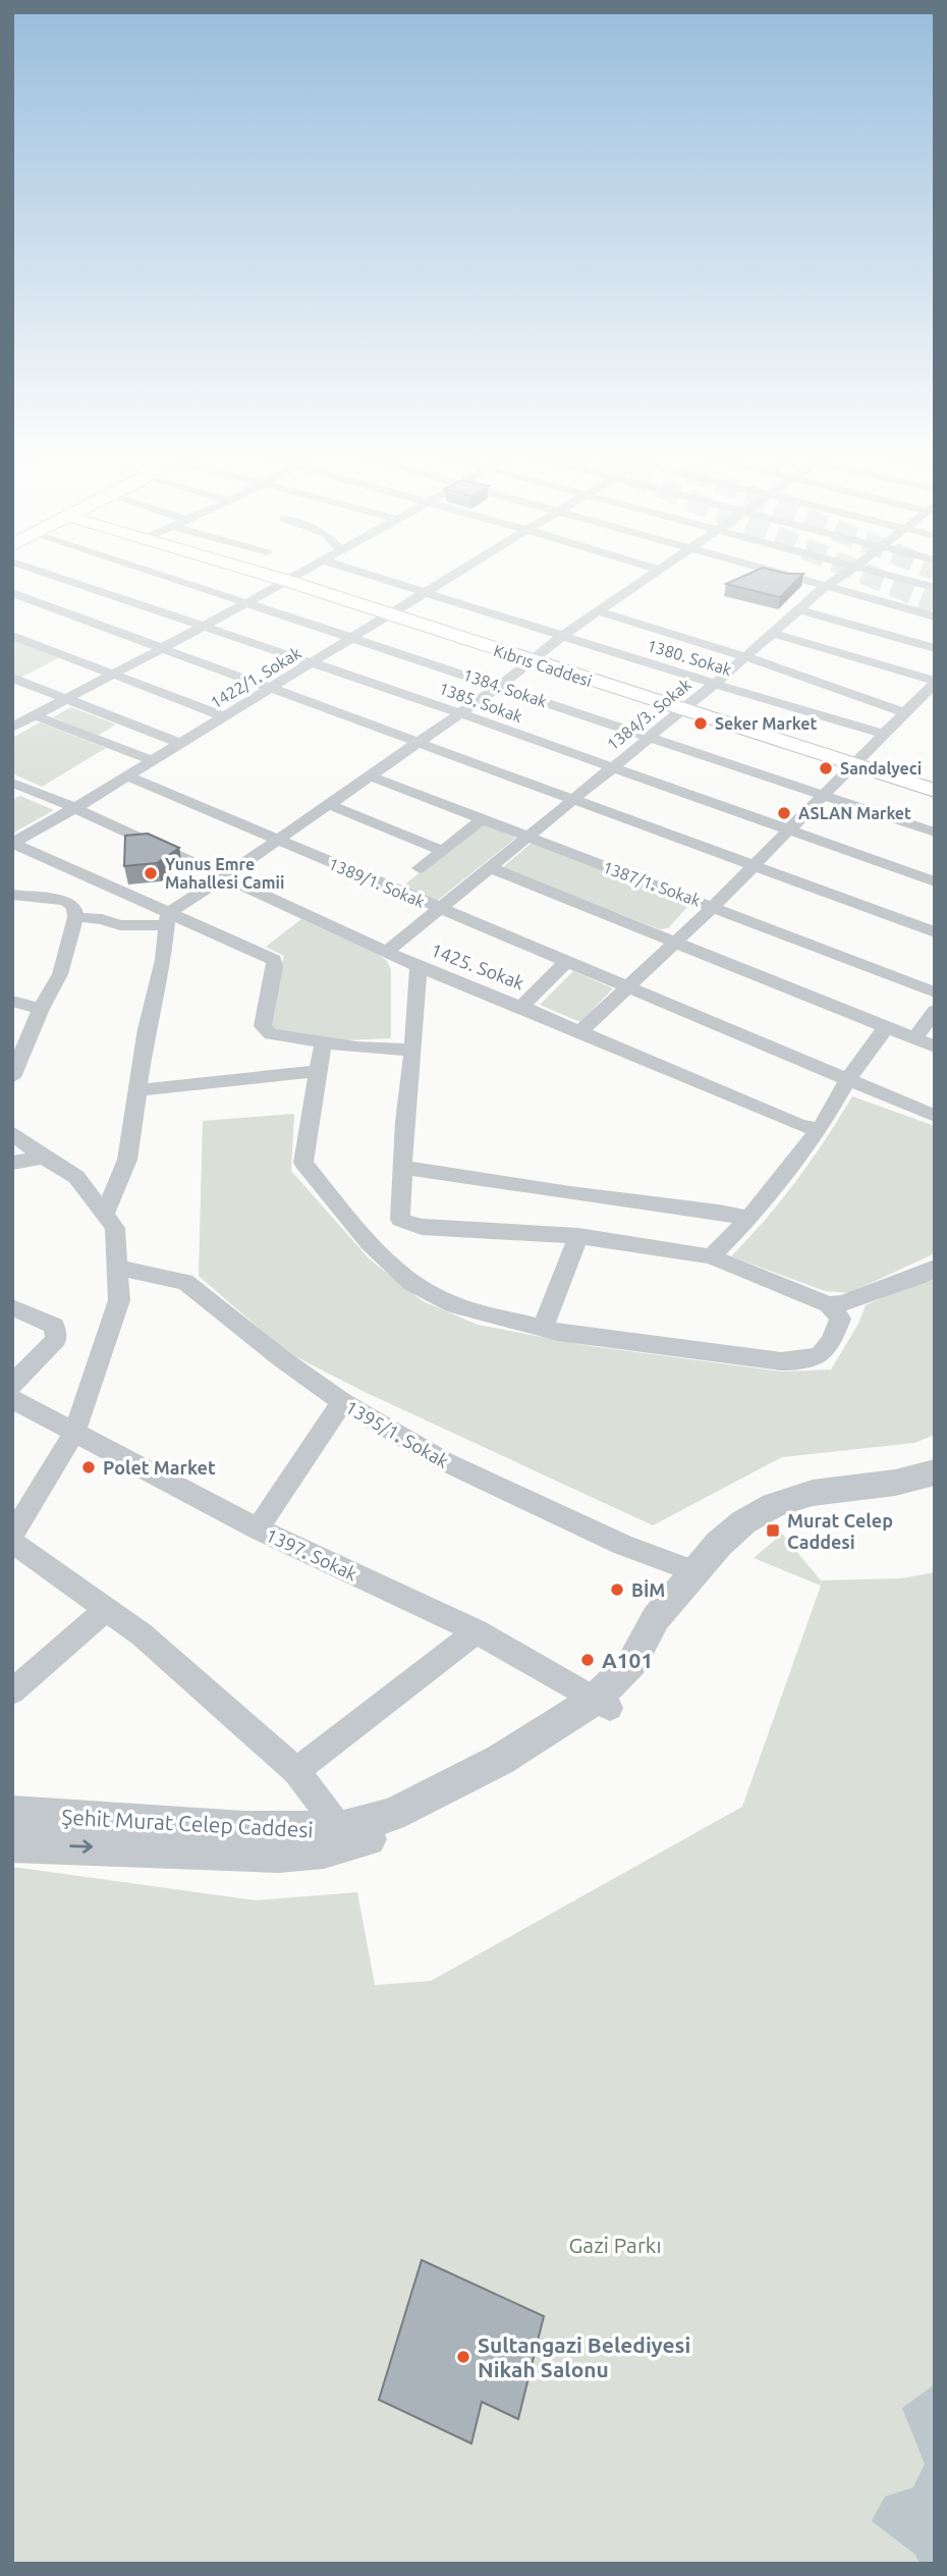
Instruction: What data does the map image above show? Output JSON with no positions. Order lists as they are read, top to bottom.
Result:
{
  "streets": {
    "main road": ["Kıbrıs Caddesi"],
    "street": [
      "1380. Sokak",
      "1422/1. Sokak",
      "1384. Sokak",
      "1385. Sokak",
      "1384/3. Sokak",
      "1389/1. Sokak",
      "1387/1. Sokak",
      "1425. Sokak",
      "1395/1. Sokak",
      "1397. Sokak",
      "Şehit Murat Celep Caddesi"
    ]
  },
  "crossings": [
    ["1380. Sokak", "1422/1. Sokak"],
    ["1380. Sokak", "1384/3. Sokak"],
    ["Kıbrıs Caddesi", "1422/1. Sokak"],
    ["Kıbrıs Caddesi", "1384/3. Sokak"],
    ["1422/1. Sokak", "1384. Sokak"],
    ["1422/1. Sokak", "1385. Sokak"],
    ["1422/1. Sokak", "1389/1. Sokak"],
    ["1422/1. Sokak", "1425. Sokak"],
    ["1384. Sokak", "1384/3. Sokak"],
    ["1385. Sokak", "1384/3. Sokak"],
    ["1384/3. Sokak", "1389/1. Sokak"],
    ["1384/3. Sokak", "1387/1. Sokak"],
    ["1384/3. Sokak", "1425. Sokak"],
    ["1395/1. Sokak", "Şehit Murat Celep Caddesi"],
    ["1397. Sokak", "Şehit Murat Celep Caddesi"]
  ],
  "parks": ["Gazi Parkı"],
  "places": {
    "other": [
      "Seker Market",
      "Sandalyeci",
      "ASLAN Market",
      "Yunus Emre Mahallesi Camii",
      "Polet Market",
      "BİM",
      "A101",
      "Sultangazi Belediyesi Nikah Salonu"
    ],
    "transit": ["Murat Celep Caddesi"]
  }
}
